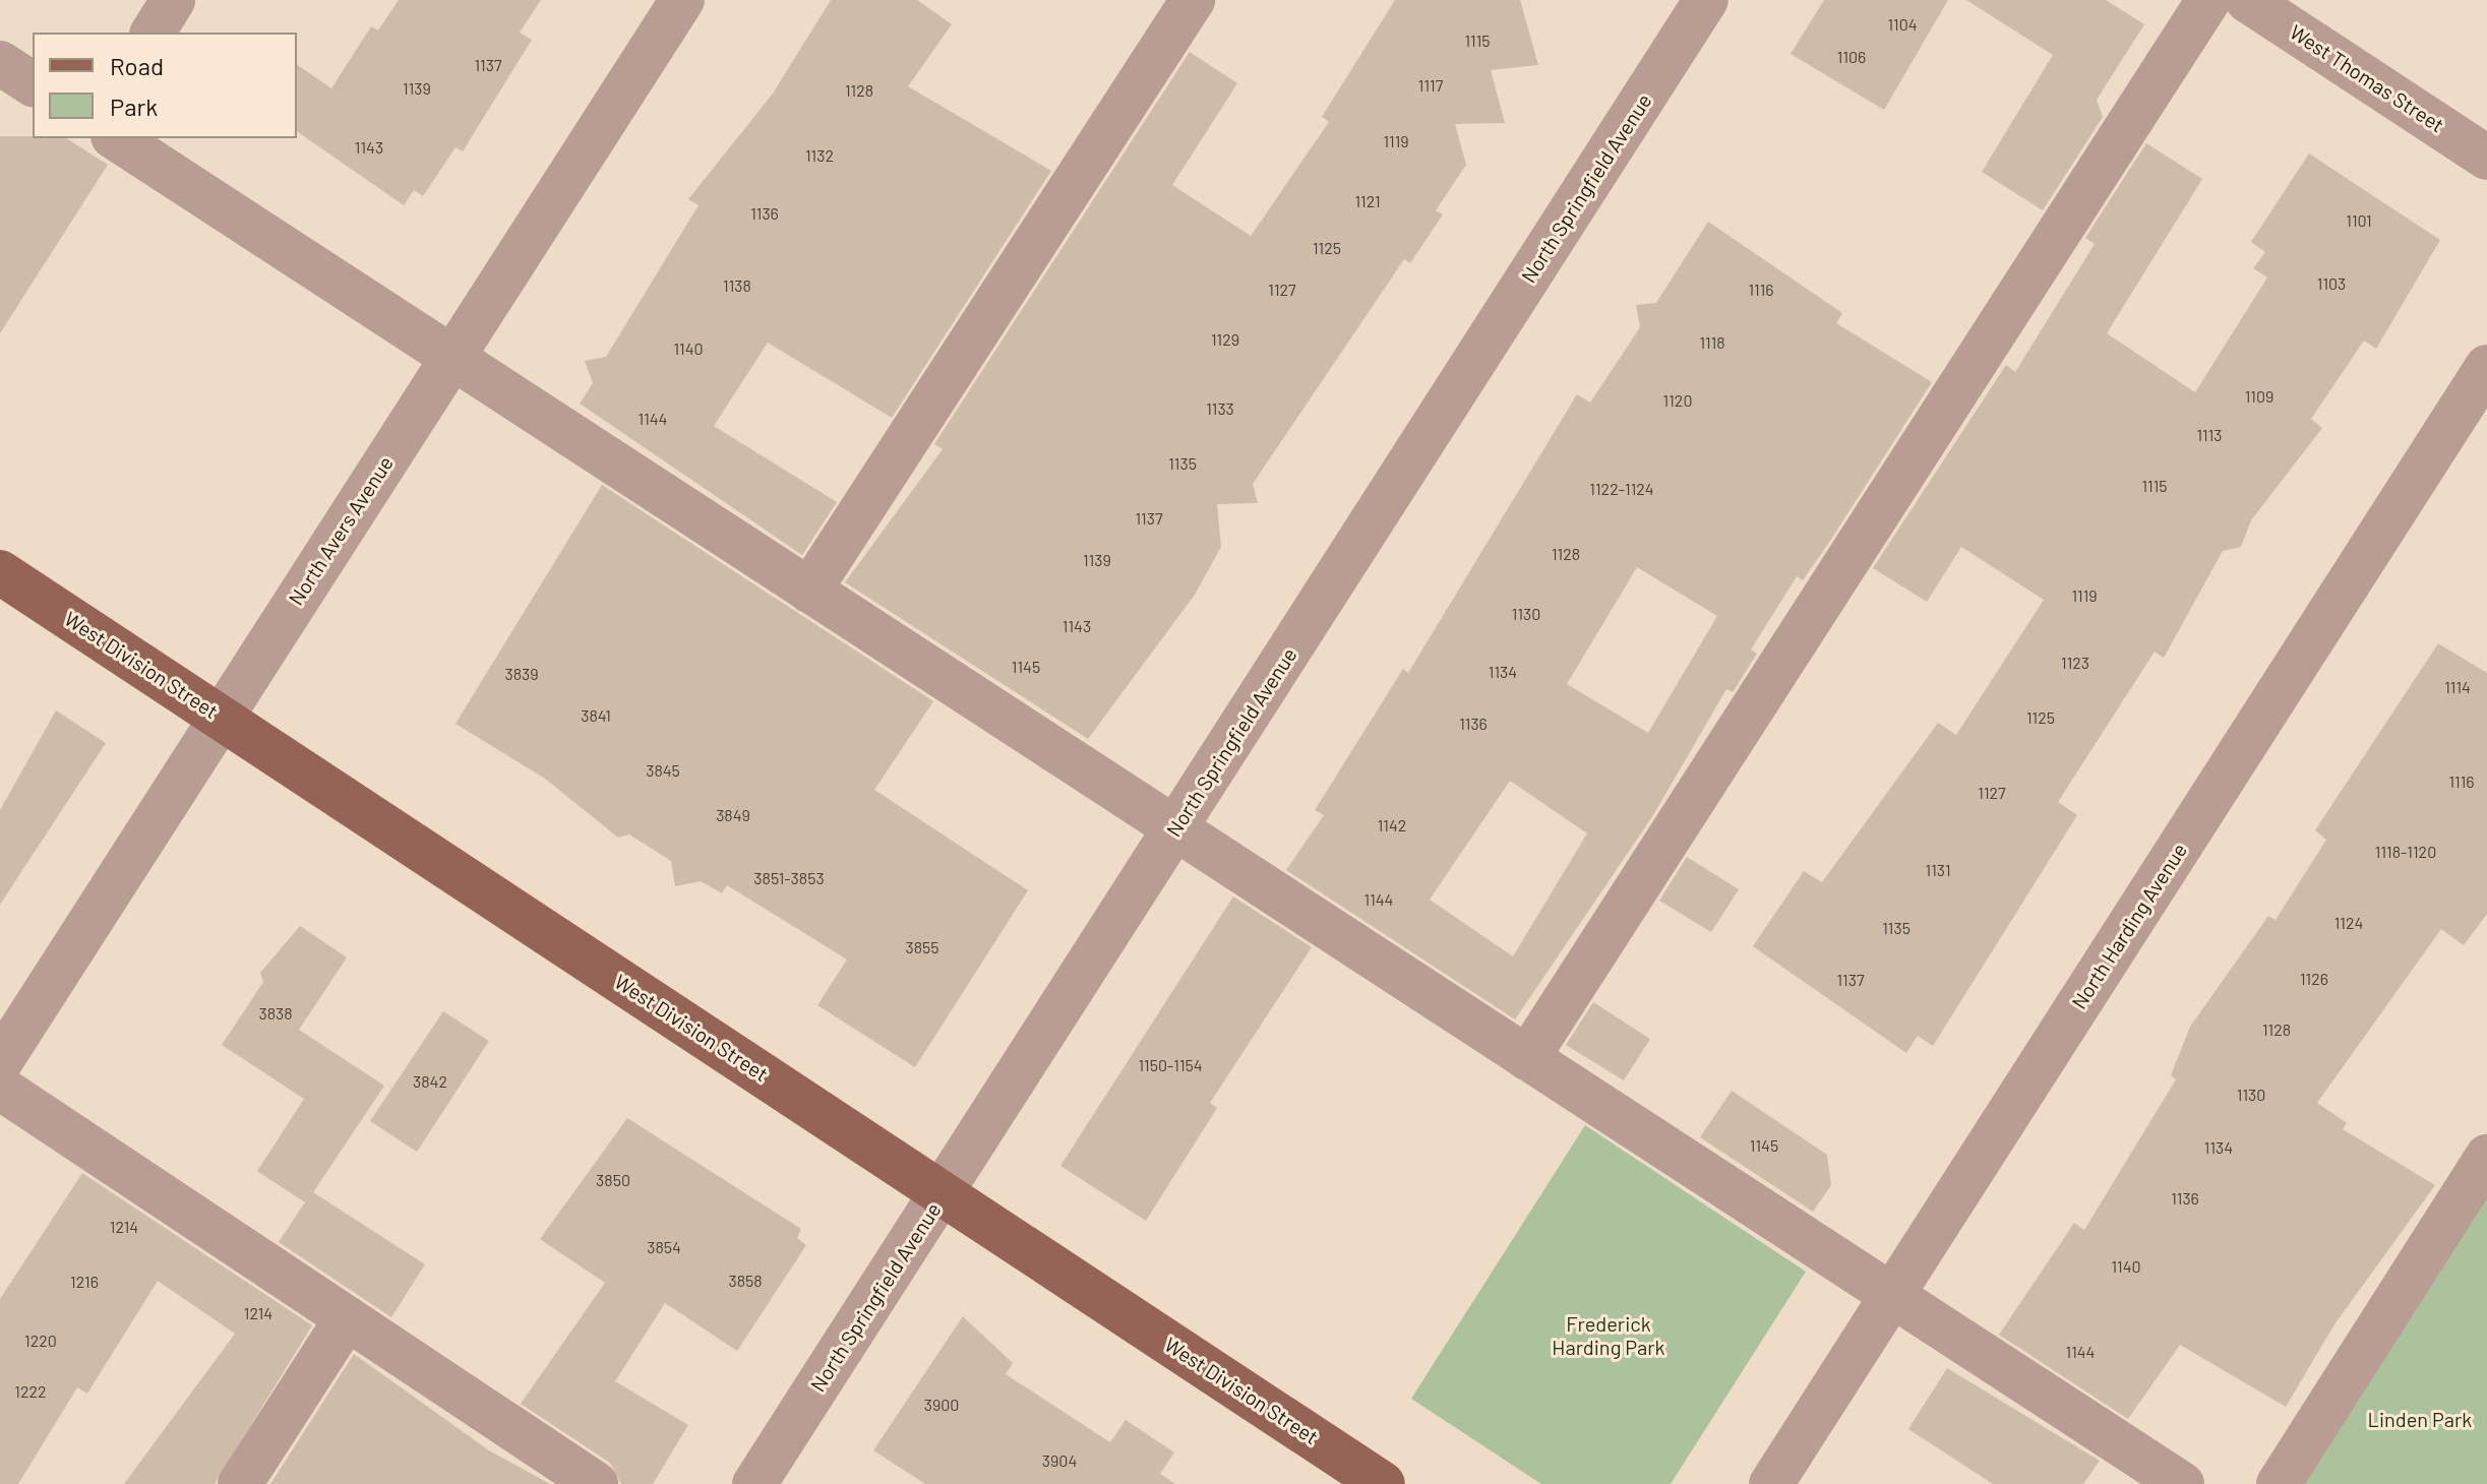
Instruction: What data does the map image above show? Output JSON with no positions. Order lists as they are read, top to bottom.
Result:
{
  "streets": {
    "main road": ["West Division Street"],
    "street": [
      "West Thomas Street",
      "North Springfield Avenue",
      "North Avers Avenue",
      "North Harding Avenue"
    ]
  },
  "crossings": [
    ["North Springfield Avenue", "West Division Street"],
    ["North Avers Avenue", "West Division Street"]
  ],
  "parks": ["Frederick Harding Park", "Linden Park"],
  "house_numbers": [
    "1104",
    "1115",
    "1106",
    "1137",
    "1117",
    "1139",
    "1128",
    "1119",
    "1143",
    "1132",
    "1121",
    "1136",
    "1101",
    "1125",
    "1103",
    "1138",
    "1127",
    "1116",
    "1129",
    "1118",
    "1140",
    "1109",
    "1120",
    "1133",
    "1144",
    "1113",
    "1135",
    "1115",
    "1122-1124",
    "1137",
    "1128",
    "1139",
    "1119",
    "1130",
    "1143",
    "1123",
    "1145",
    "1134",
    "3839",
    "1114",
    "3841",
    "1125",
    "1136",
    "3845",
    "1116",
    "1127",
    "3849",
    "1142",
    "1118-1120",
    "1131",
    "3851-3853",
    "1144",
    "1124",
    "1135",
    "3855",
    "1126",
    "1137",
    "3838",
    "1128",
    "1150-1154",
    "3842",
    "1130",
    "1145",
    "1134",
    "3850",
    "1136",
    "1214",
    "3854",
    "1140",
    "3858",
    "1216",
    "1214",
    "1220",
    "1144",
    "1222",
    "3900",
    "3904"
  ],
  "legend": ["Road", "Park"]
}
